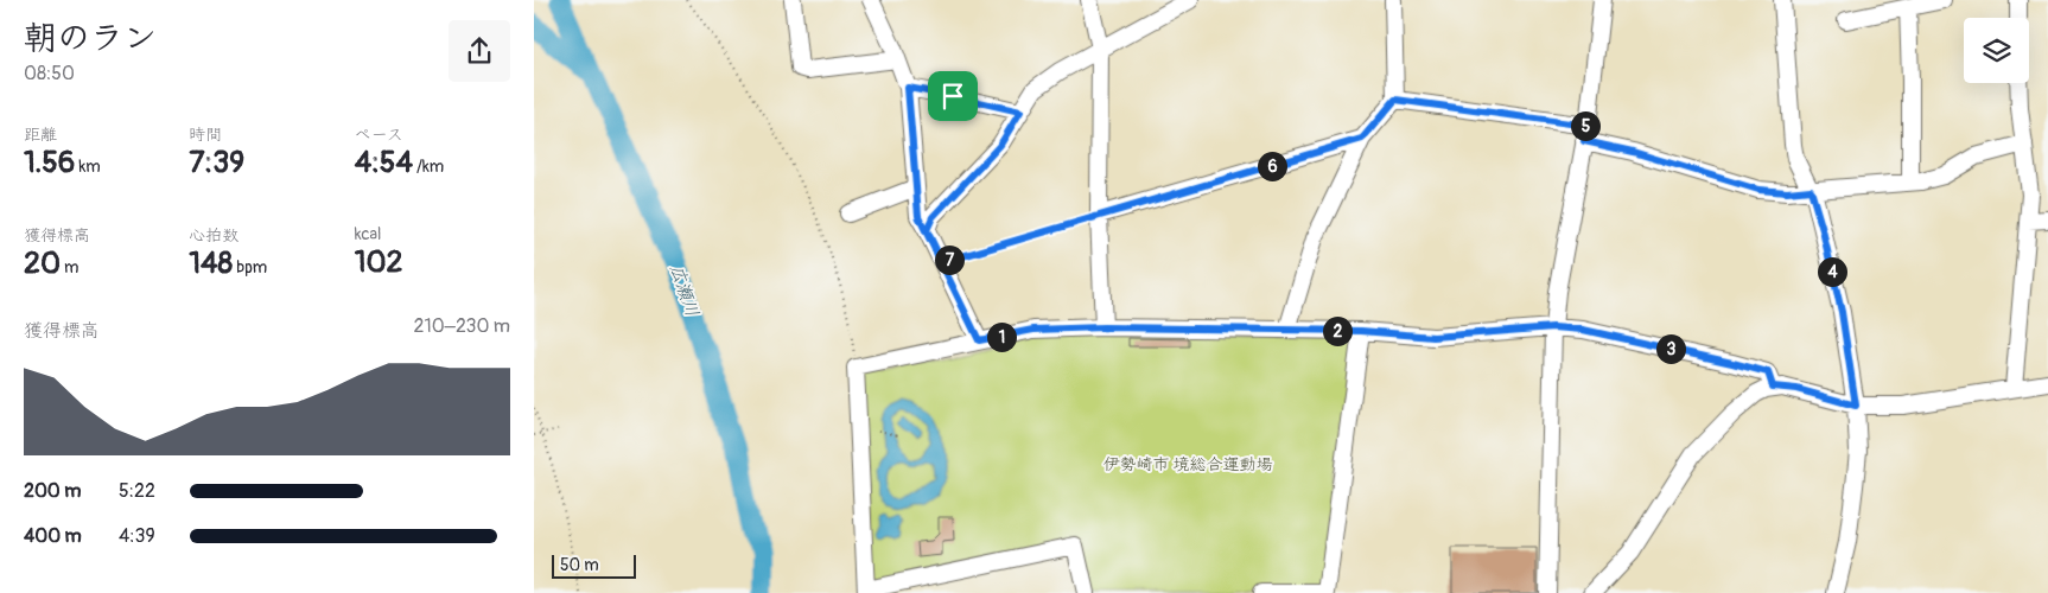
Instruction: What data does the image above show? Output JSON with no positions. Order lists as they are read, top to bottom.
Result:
{
  "water": ["広瀬川"],
  "parks": ["伊勢崎市 境総合運動場"],
  "scale_bar": "50 m",
  "page": {
    "heading": ["朝のラン", "08:50"],
    "stats": [
      ["距離", "1.56 km"],
      ["時間", "7:39"],
      ["ペース", "4:54 /km"],
      ["獲得標高", "20 m"],
      ["心拍数", "148 bpm"],
      ["kcal", "102"]
    ],
    "pins": [
      "5",
      "6",
      "7",
      "4",
      "2",
      "1",
      "3"
    ],
    "chart": ["獲得標高", "210–230 m"],
    "list": [
      {
        "name": "200 m",
        "note": "5:22"
      },
      {
        "name": "400 m",
        "note": "4:39"
      }
    ],
    "scale": "50 m"
  }
}
